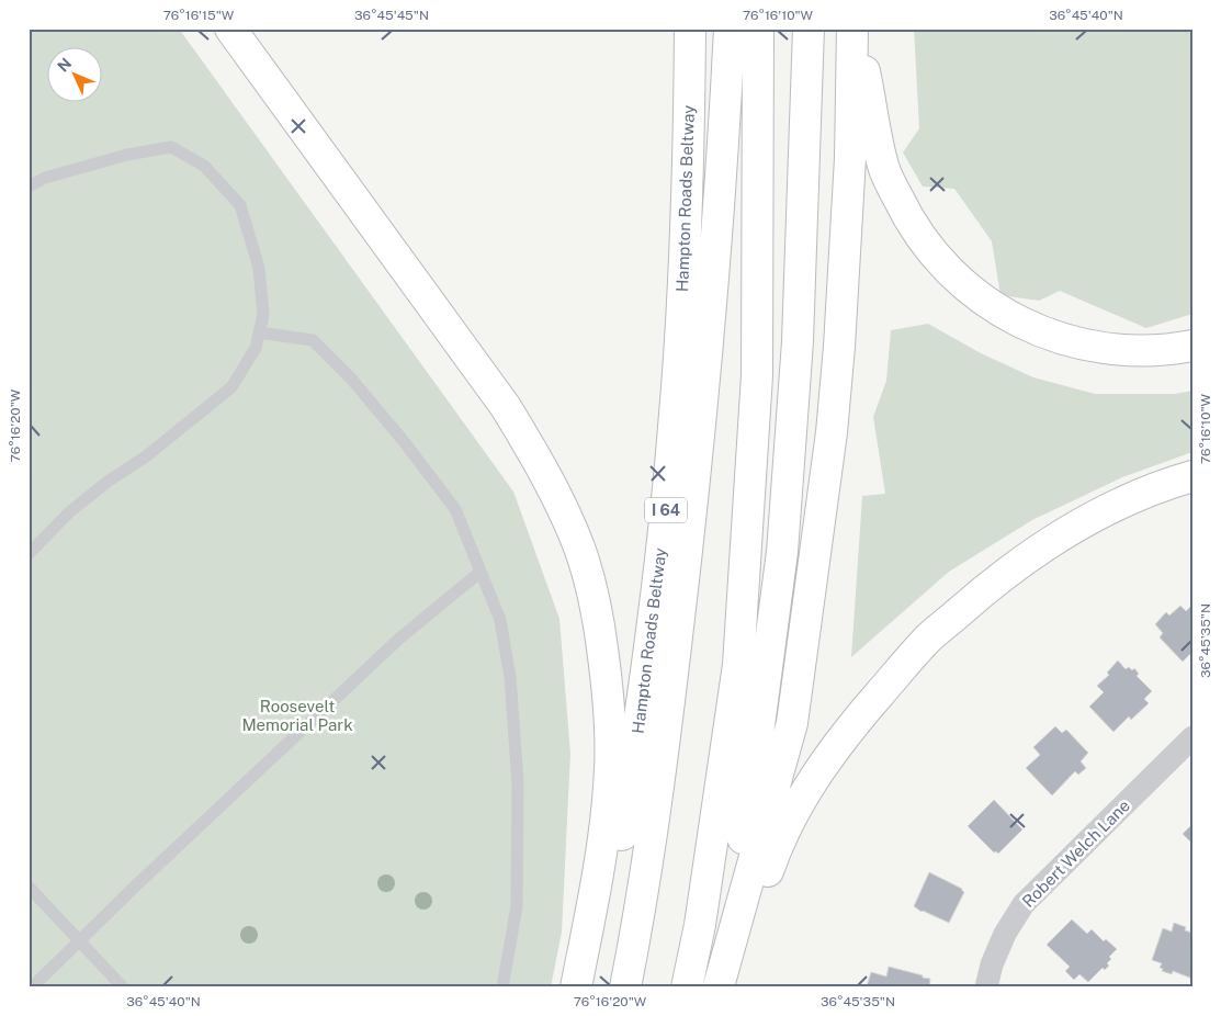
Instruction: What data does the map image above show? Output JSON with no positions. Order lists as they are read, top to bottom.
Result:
{
  "streets": {
    "highway": ["Hampton Roads Beltway", "I 64"],
    "street": ["Robert Welch Lane"]
  },
  "parks": ["Roosevelt Memorial Park"],
  "north": "top left",
  "coordinates": [
    "76°16'15\"W",
    "36°45'45\"N",
    "76°16'10\"W",
    "36°45'40\"N",
    "76°16'20\"W",
    "36°45'35\"N"
  ]
}
